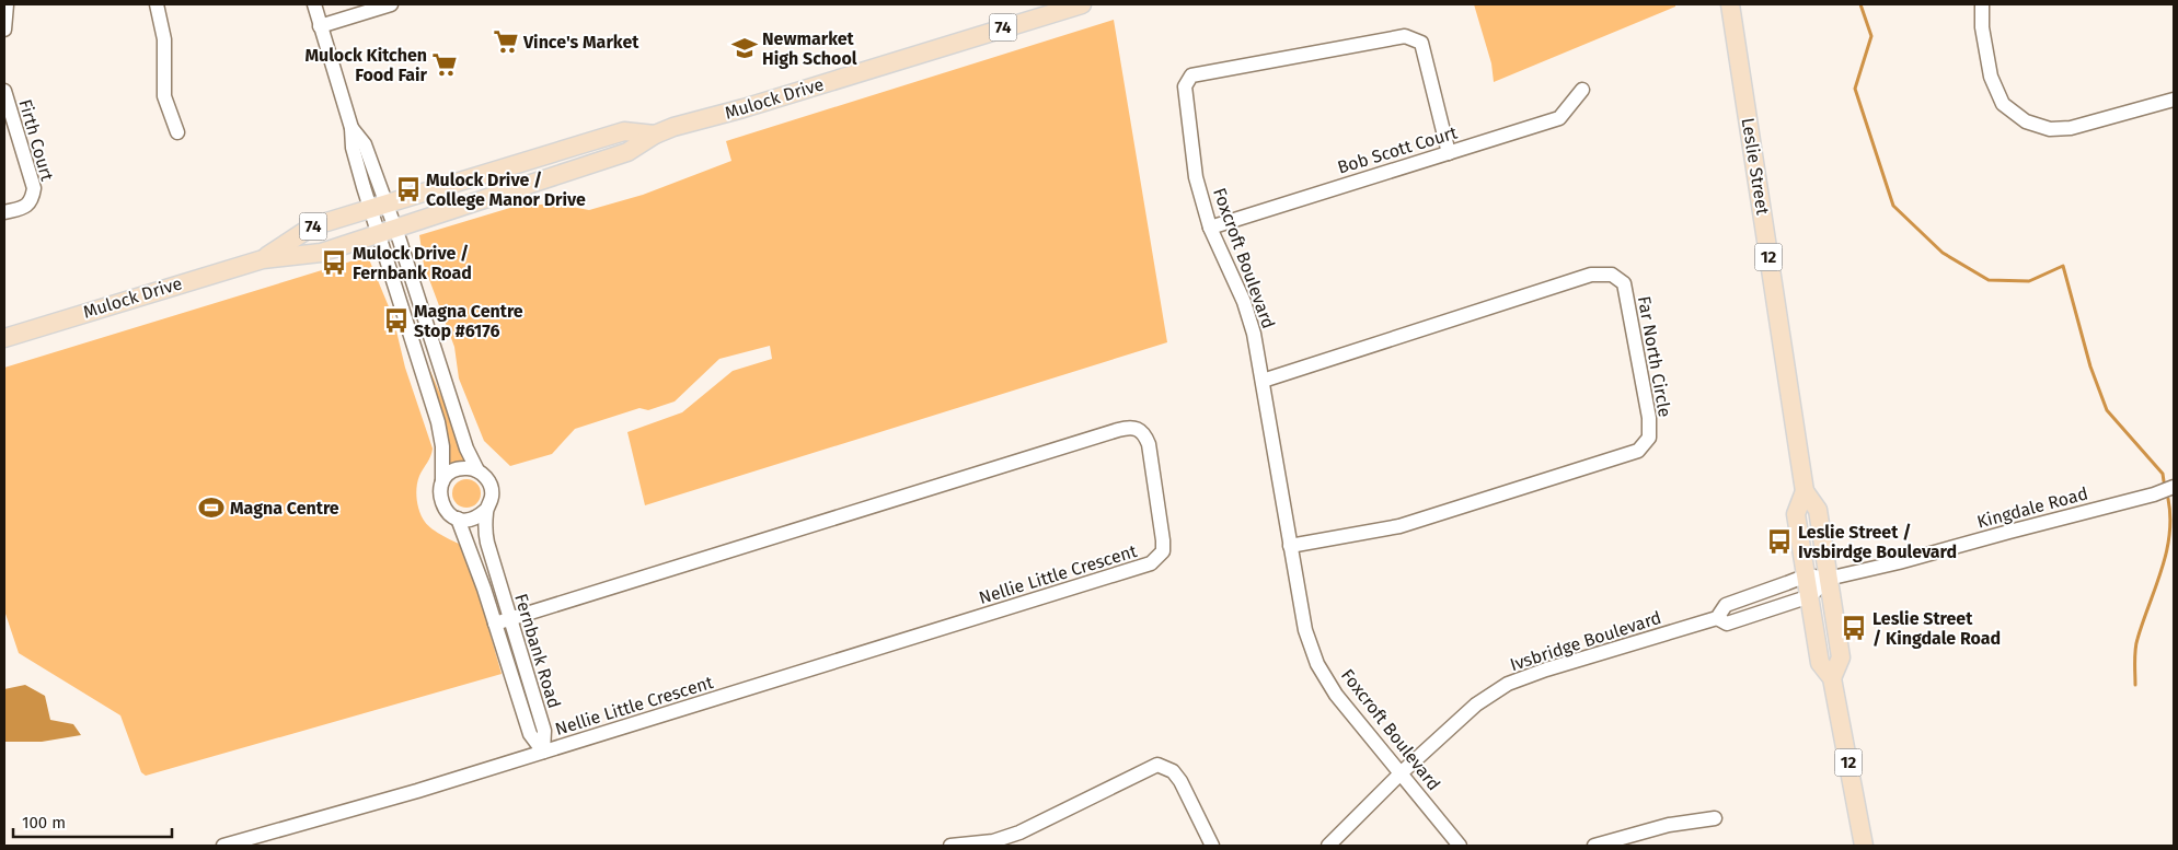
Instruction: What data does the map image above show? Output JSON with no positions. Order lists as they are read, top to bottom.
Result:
{
  "streets": {
    "main road": [
      "74",
      "Mulock Drive",
      "Leslie Street",
      "12"
    ],
    "street": [
      "Firth Court",
      "Bob Scott Court",
      "Foxcroft Boulevard",
      "Far North Circle",
      "Kingdale Road",
      "Nellie Little Crescent",
      "Ivsbridge Boulevard",
      "Fernbank Road"
    ]
  },
  "crossings": [
    ["Bob Scott Court", "Foxcroft Boulevard"],
    ["Leslie Street", "Kingdale Road"],
    ["Leslie Street", "Ivsbridge Boulevard"],
    ["Foxcroft Boulevard", "Far North Circle"],
    ["Foxcroft Boulevard", "Ivsbridge Boulevard"],
    ["Kingdale Road", "Ivsbridge Boulevard"],
    ["Nellie Little Crescent", "Fernbank Road"]
  ],
  "places": {
    "supermarket": ["Vince's Market", "Mulock Kitchen Food Fair"],
    "school or university": ["Newmarket High School"],
    "bus stop": [
      "Mulock Drive / College Manor Drive",
      "Mulock Drive / Fernbank Road",
      "Magna Centre Stop #6176",
      "Leslie Street / Ivsbirdge Boulevard",
      "Leslie Street / Kingdale Road"
    ],
    "sports": ["Magna Centre"]
  },
  "scale_bar": "100 m"
}
